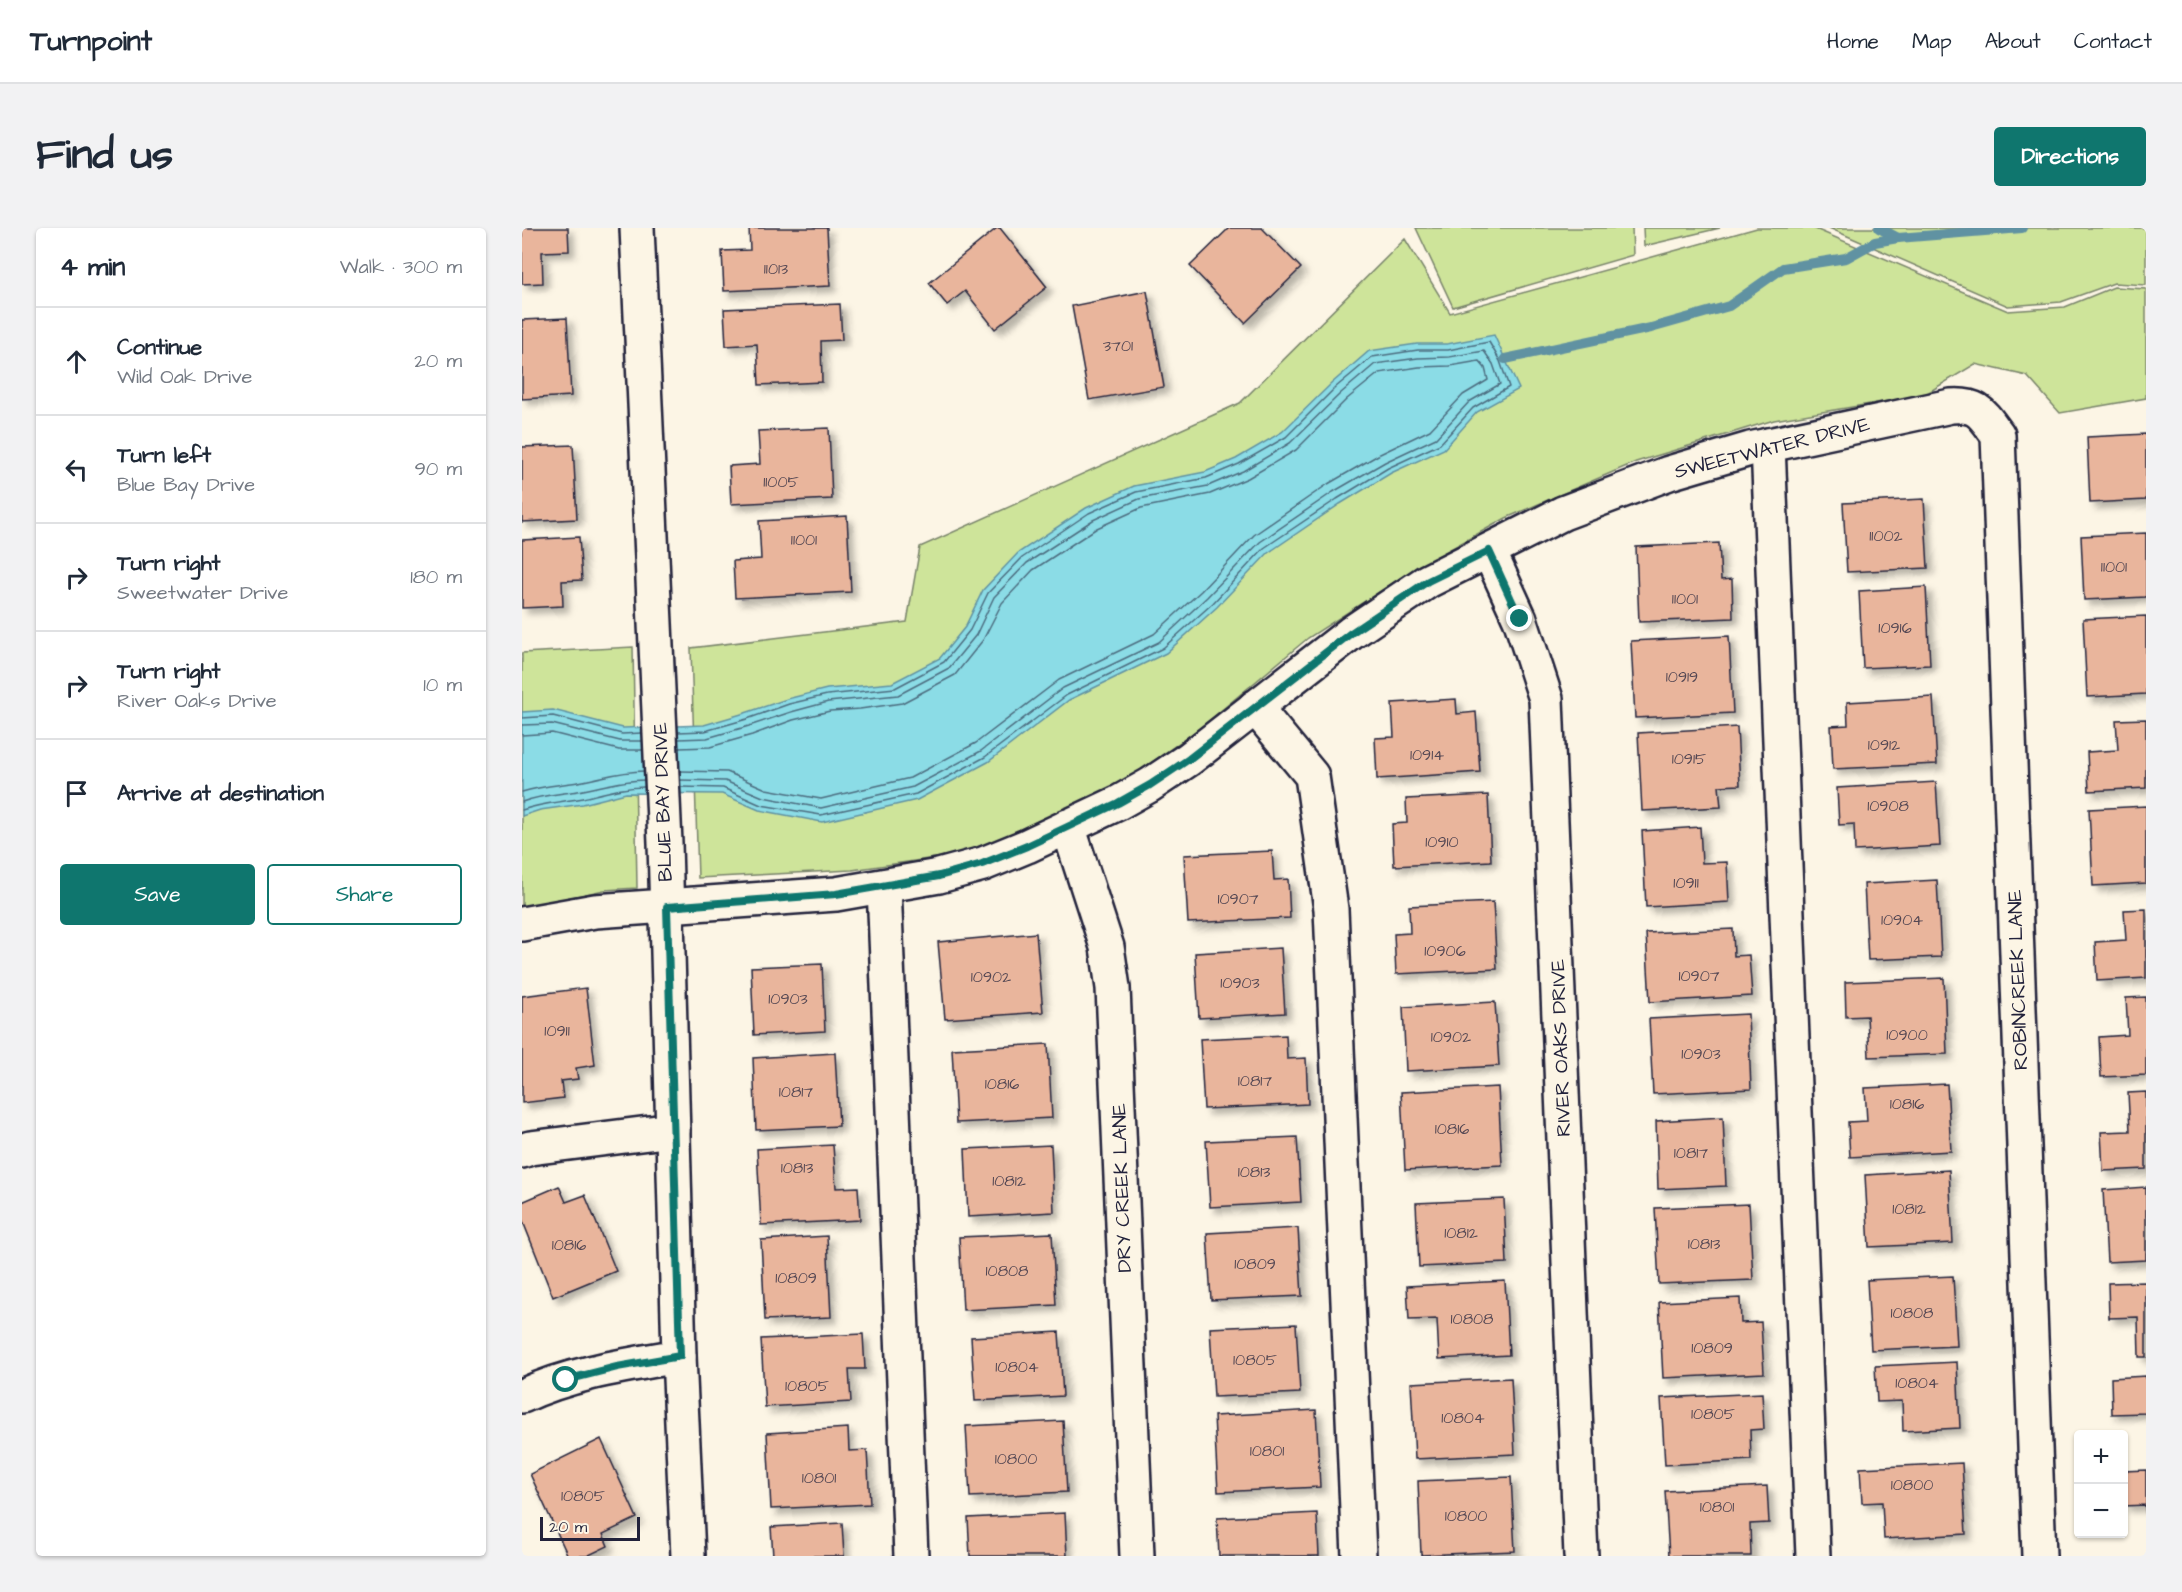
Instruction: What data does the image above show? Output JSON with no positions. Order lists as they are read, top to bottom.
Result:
{
  "streets": {
    "street": [
      "SWEETWATER DRIVE",
      "BLUE BAY DRIVE",
      "ROBINCREEK LANE",
      "RIVER OAKS DRIVE",
      "DRY CREEK LANE"
    ]
  },
  "crossings": [
    ["SWEETWATER DRIVE", "BLUE BAY DRIVE"],
    ["SWEETWATER DRIVE", "ROBINCREEK LANE"],
    ["SWEETWATER DRIVE", "RIVER OAKS DRIVE"],
    ["SWEETWATER DRIVE", "DRY CREEK LANE"]
  ],
  "house_numbers": [
    "11013",
    "3701",
    "11005",
    "11002",
    "11001",
    "11001",
    "11001",
    "10916",
    "10919",
    "10912",
    "10914",
    "10915",
    "10908",
    "10910",
    "10911",
    "10907",
    "10904",
    "10906",
    "10907",
    "10902",
    "10903",
    "10903",
    "10911",
    "10900",
    "10902",
    "10903",
    "10817",
    "10816",
    "10817",
    "10816",
    "10816",
    "10817",
    "10813",
    "10813",
    "10812",
    "10812",
    "10812",
    "10813",
    "10816",
    "10809",
    "10808",
    "10809",
    "10808",
    "10808",
    "10809",
    "10805",
    "10804",
    "10804",
    "10805",
    "10805",
    "10804",
    "10801",
    "10800",
    "10801",
    "10800",
    "10805",
    "10801",
    "10800"
  ],
  "scale_bar": "20 m",
  "page": {
    "header": "Turnpoint",
    "nav": [
      "Home",
      "Map",
      "About",
      "Contact"
    ],
    "title": "Find us",
    "buttons": [
      "Directions",
      ["Save", "Share"]
    ],
    "heading": ["4 min", "Walk · 300 m"],
    "list": [
      ["Continue", "Wild Oak Drive", "20 m"],
      ["Turn left", "Blue Bay Drive", "90 m"],
      ["Turn right", "Sweetwater Drive", "180 m"],
      ["Turn right", "River Oaks Drive", "10 m"],
      "Arrive at destination"
    ],
    "map_buttons": ["+", "−"],
    "scale": "20 m"
  }
}
